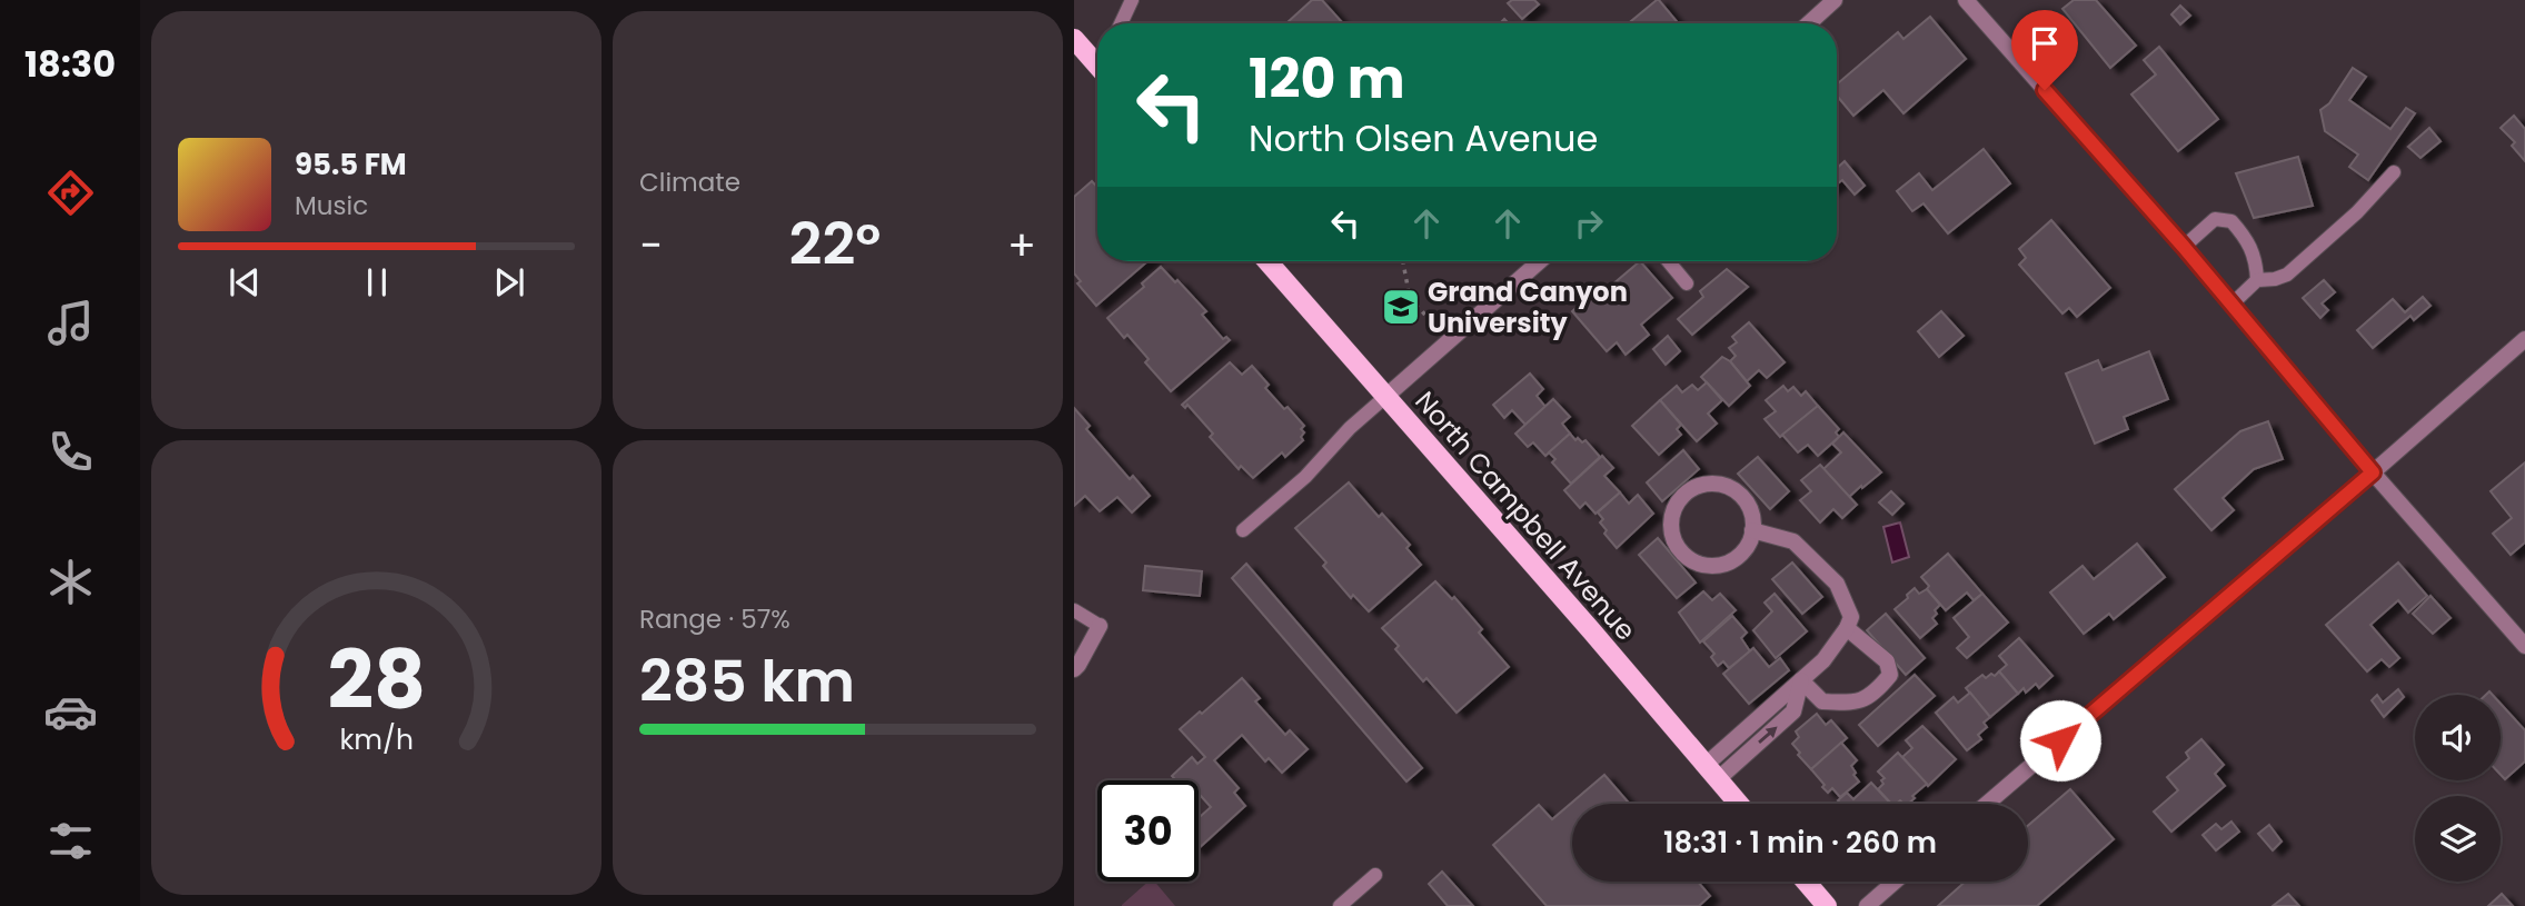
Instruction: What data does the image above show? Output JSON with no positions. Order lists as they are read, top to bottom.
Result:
{
  "streets": {
    "main road": ["North Campbell Avenue"]
  },
  "places": {
    "school or university": ["Grand Canyon University"]
  },
  "page": {
    "tabs": "18:30",
    "tile": [
      "Climate",
      ["Range · 57%", "285 km"]
    ],
    "turn": ["120 m", "North Olsen Avenue"],
    "song": ["95.5 FM", "Music"],
    "heat": ["−", "22°", "+"],
    "limit": "30",
    "trip": "18:31 · 1 min · 260 m",
    "gauge": ["28", "km/h"]
  }
}
